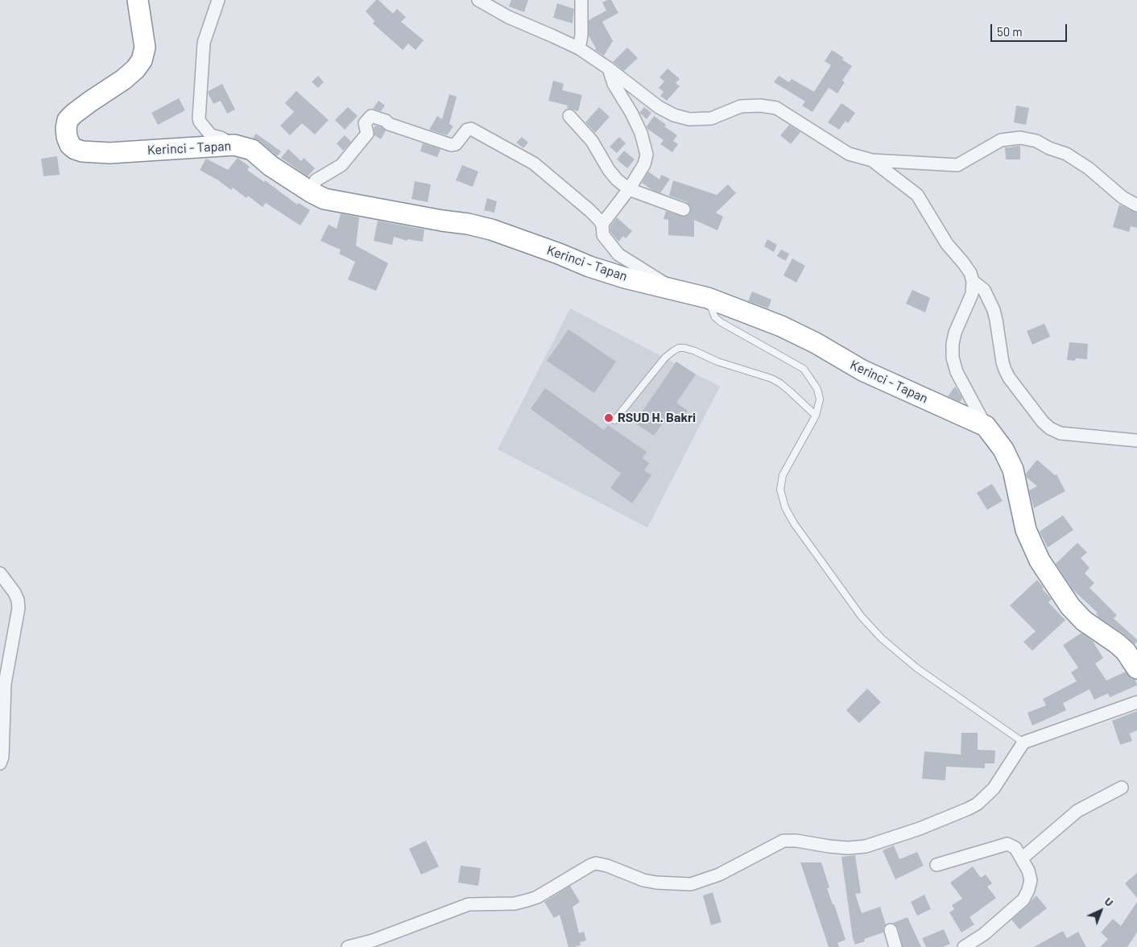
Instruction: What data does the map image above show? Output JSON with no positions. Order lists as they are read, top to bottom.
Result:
{
  "streets": {
    "highway": ["Kerinci - Tapan"]
  },
  "places": ["RSUD H. Bakri"],
  "scale_bar": "50 m",
  "north": "top right"
}
